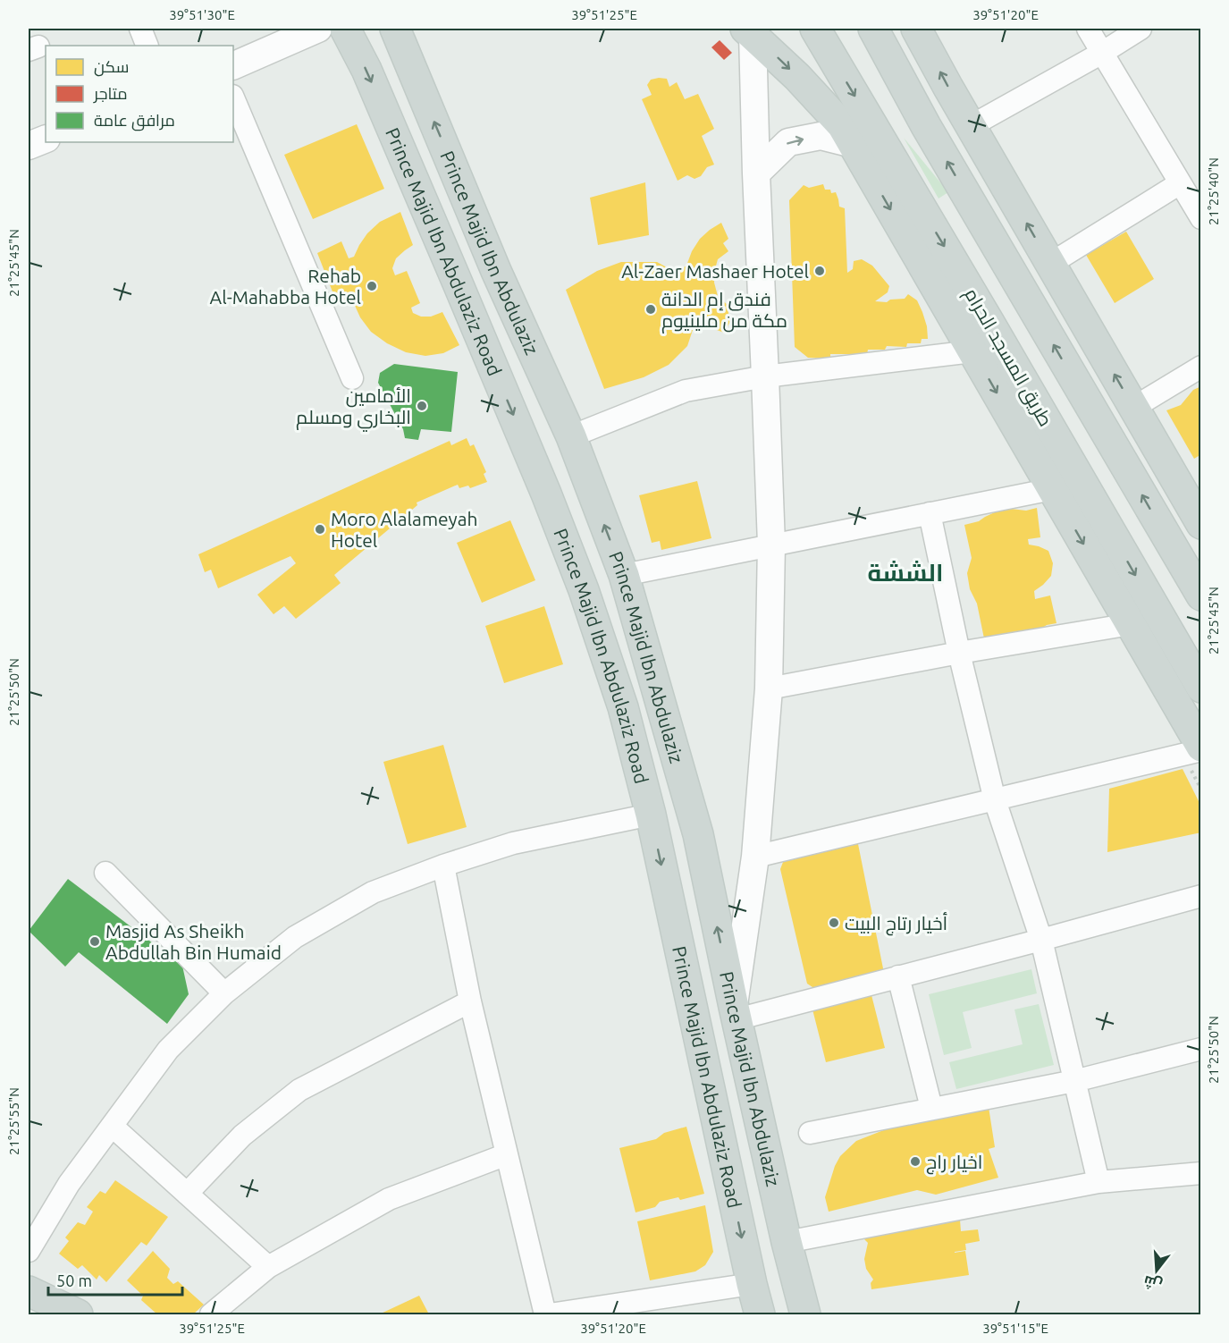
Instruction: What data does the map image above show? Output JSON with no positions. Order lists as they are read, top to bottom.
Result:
{
  "streets": {
    "main road": ["Prince Majid Ibn Abdulaziz Road", "Prince Majid Ibn Abdulaziz", "طريق المسجد الحرام"]
  },
  "one_way": ["Prince Majid Ibn Abdulaziz Road", "Prince Majid Ibn Abdulaziz"],
  "districts": ["الششة"],
  "places": [
    "Al-Zaer Mashaer Hotel",
    "Rehab Al-Mahabba Hotel",
    "فندق إم الدانة مكة من ملينيوم",
    "الأمامين البخاري ومسلم",
    "Moro Alalameyah Hotel",
    "أخيار رتاج البيت",
    "Masjid As Sheikh Abdullah Bin Humaid",
    "اخيار راج"
  ],
  "legend": ["سكن", "متاجر", "مرافق عامة"],
  "scale_bar": "50 m",
  "north": "bottom",
  "coordinates": [
    "39°51'30\"E",
    "39°51'25\"E",
    "39°51'20\"E",
    "21°25'40\"N",
    "21°25'45\"N",
    "21°25'50\"N",
    "21°25'55\"N",
    "39°51'15\"E"
  ]
}
